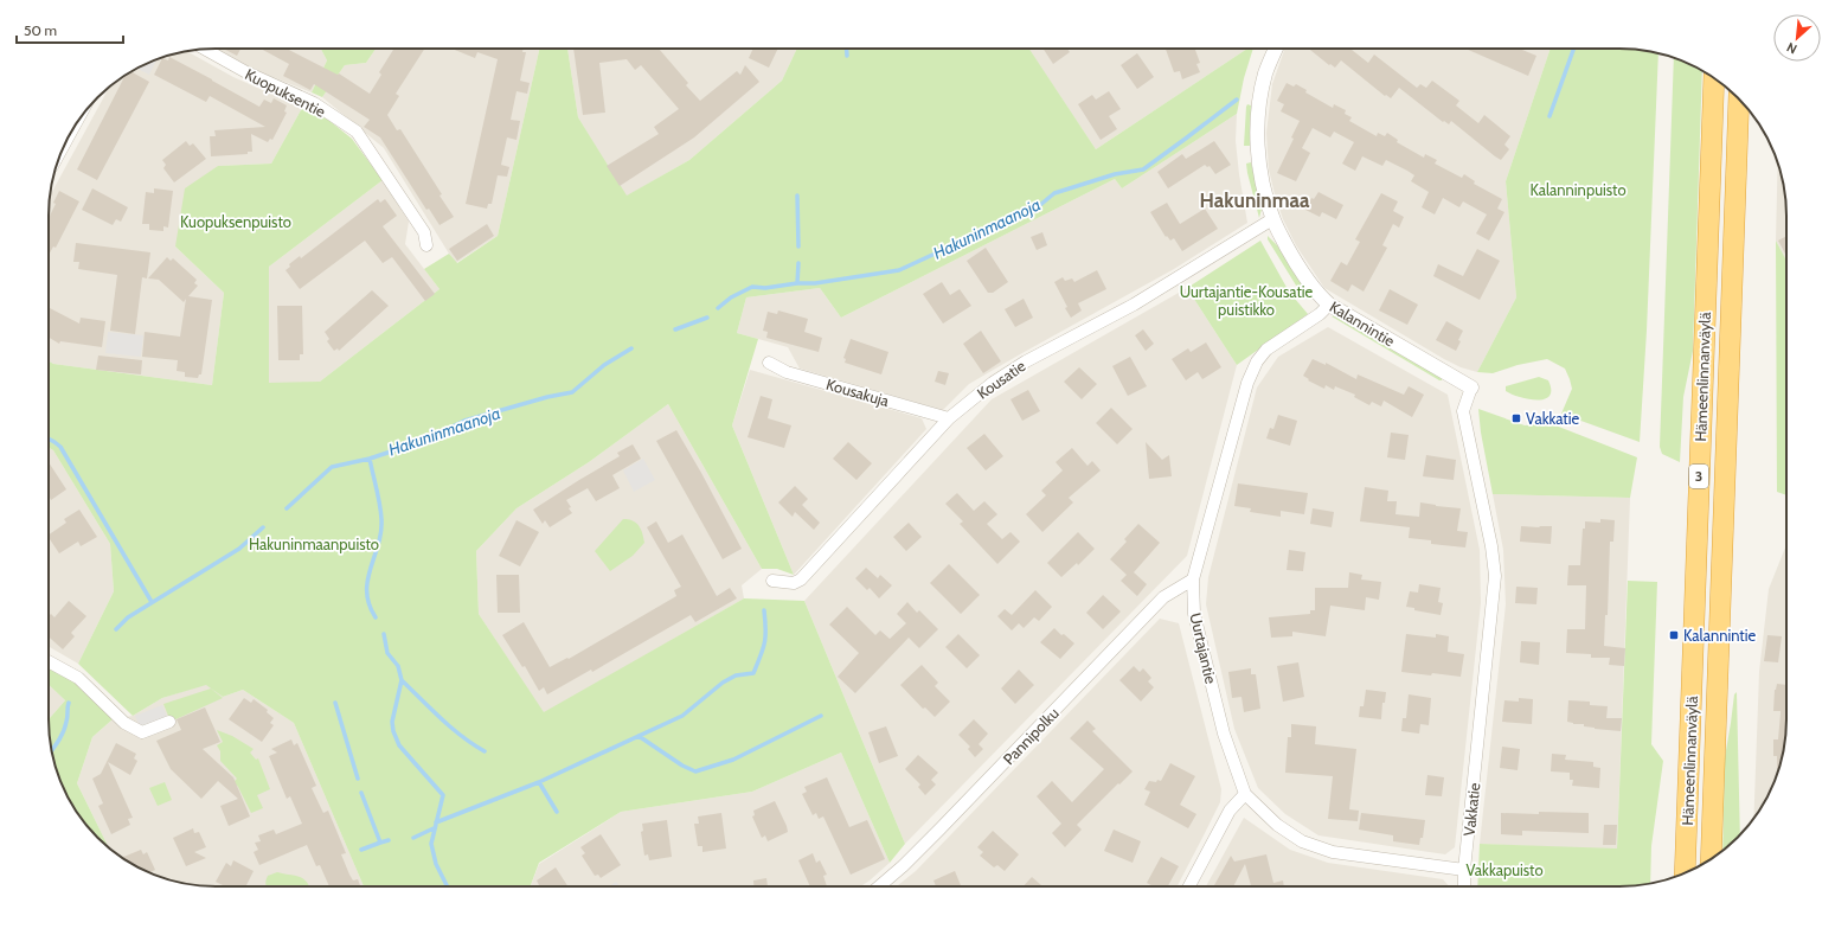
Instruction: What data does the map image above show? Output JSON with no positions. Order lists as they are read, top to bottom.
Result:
{
  "streets": {
    "highway": ["Hämeenlinnanväylä", "3"],
    "street": [
      "Kuopuksentie",
      "Kalannintie",
      "Kousatie",
      "Kousakuja",
      "Uurtajantie",
      "Pannipolku",
      "Vakkatie"
    ]
  },
  "crossings": [
    ["Kalannintie", "Kousatie"],
    ["Kalannintie", "Uurtajantie"],
    ["Kalannintie", "Vakkatie"],
    ["Kousatie", "Kousakuja"],
    ["Uurtajantie", "Pannipolku"],
    ["Uurtajantie", "Vakkatie"]
  ],
  "districts": ["Hakuninmaa"],
  "water": ["Hakuninmaanoja"],
  "parks": [
    "Kalanninpuisto",
    "Kuopuksenpuisto",
    "Uurtajantie-Kousatie puistikko",
    "Hakuninmaanpuisto",
    "Vakkapuisto"
  ],
  "places": {
    "transit": ["Vakkatie", "Kalannintie"]
  },
  "scale_bar": "50 m",
  "north": "bottom left"
}
